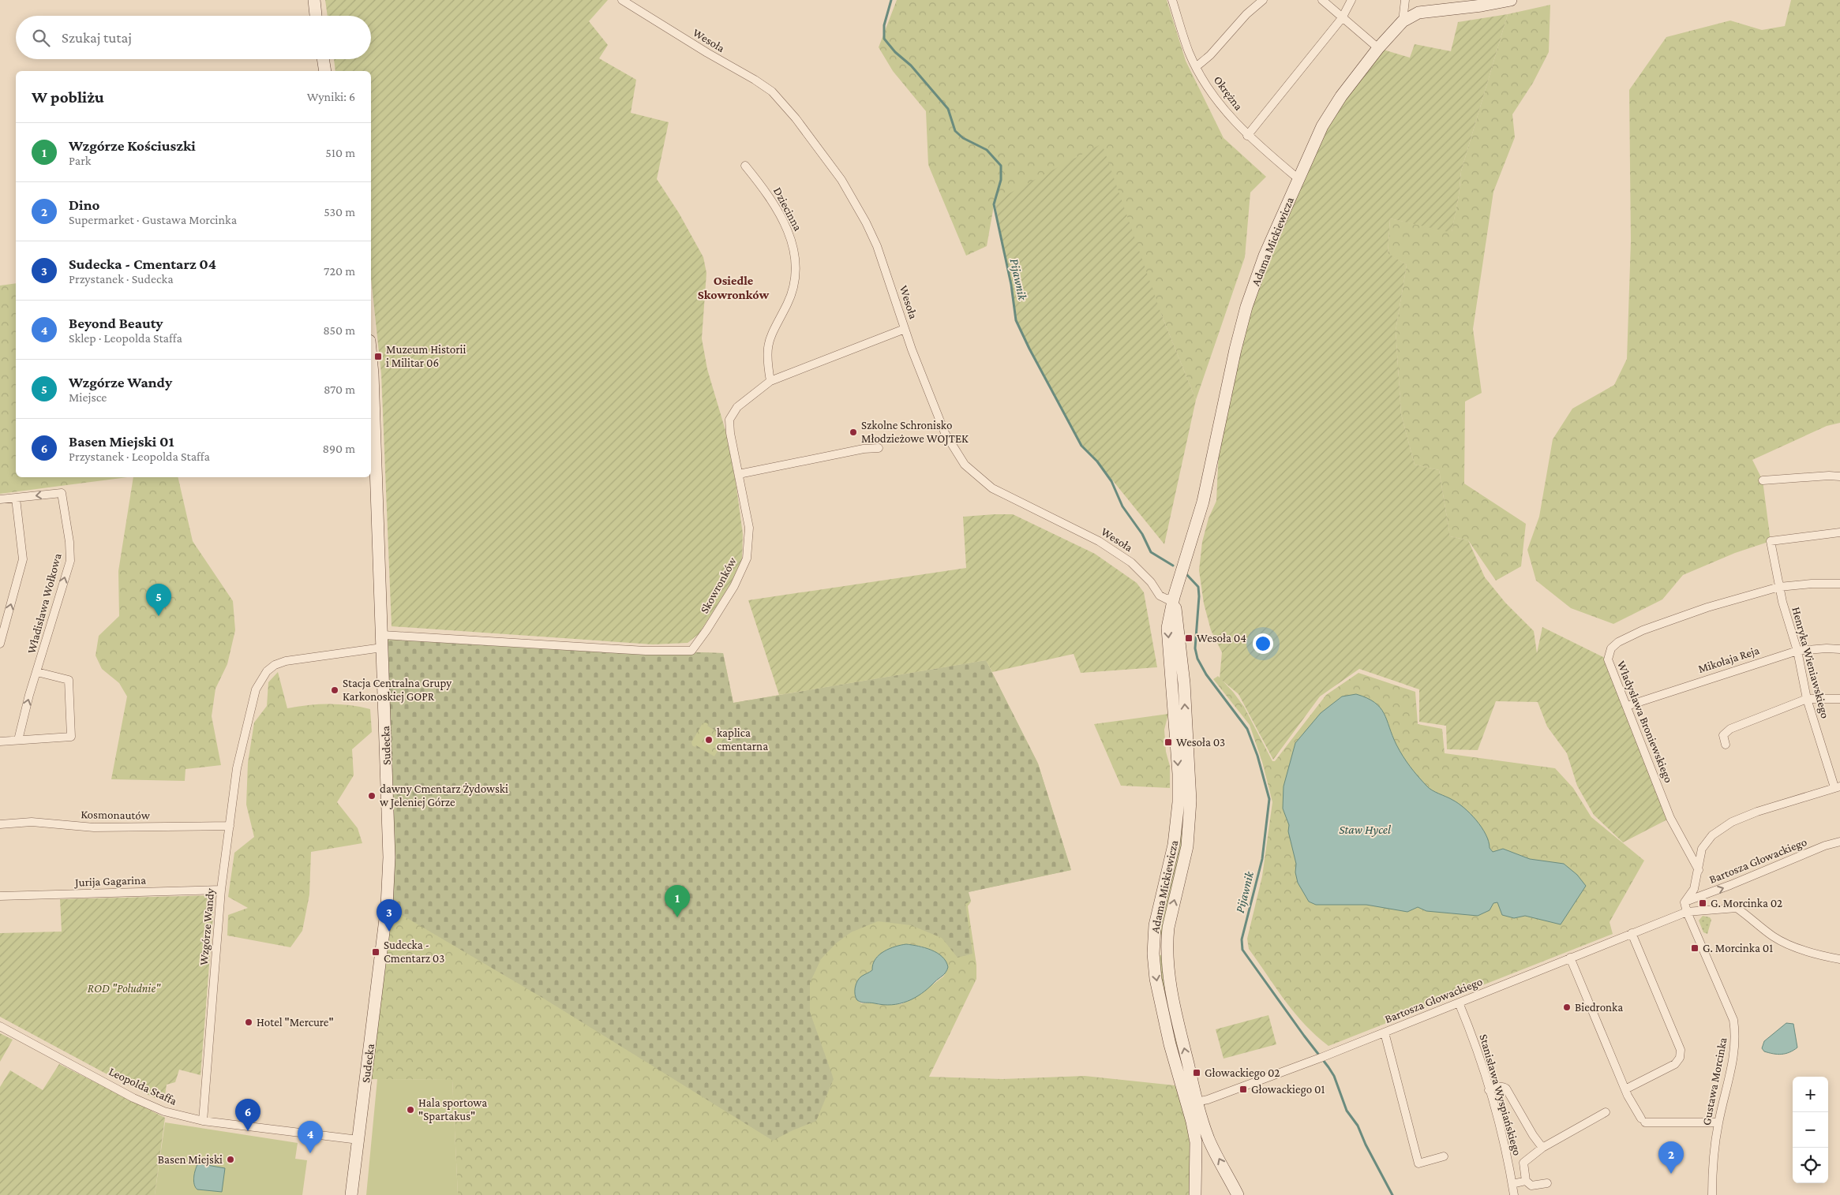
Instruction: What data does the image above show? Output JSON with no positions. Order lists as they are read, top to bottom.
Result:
{
  "streets": {
    "street": [
      "Wesoła",
      "Okrężna",
      "Dziecinna",
      "Adama Mickiewicza",
      "Skowronków",
      "Władisława Wołkowa",
      "Mikołaja Reja",
      "Henryka Wieniawskiego",
      "Władysława Broniewskiego",
      "Sudecka",
      "Kosmonautów",
      "Bartosza Głowackiego",
      "Jurija Gagarina",
      "Wzgórze Wandy",
      "Gustawa Morcinka",
      "Leopolda Staffa",
      "Stanisława Wyspiańskiego"
    ]
  },
  "crossings": [
    ["Wesoła", "Adama Mickiewicza"],
    ["Wesoła", "Skowronków"],
    ["Okrężna", "Adama Mickiewicza"],
    ["Dziecinna", "Skowronków"],
    ["Adama Mickiewicza", "Bartosza Głowackiego"],
    ["Skowronków", "Sudecka"],
    ["Mikołaja Reja", "Henryka Wieniawskiego"],
    ["Mikołaja Reja", "Władysława Broniewskiego"],
    ["Henryka Wieniawskiego", "Władysława Broniewskiego"],
    ["Sudecka", "Wzgórze Wandy"],
    ["Sudecka", "Leopolda Staffa"],
    ["Kosmonautów", "Wzgórze Wandy"],
    ["Bartosza Głowackiego", "Gustawa Morcinka"],
    ["Bartosza Głowackiego", "Stanisława Wyspiańskiego"],
    ["Jurija Gagarina", "Wzgórze Wandy"],
    ["Wzgórze Wandy", "Leopolda Staffa"]
  ],
  "districts": ["Osiedle Skowronków"],
  "water": ["Pijawnik", "Staw Hycel"],
  "parks": ["ROD \"Południe\""],
  "places": {
    "transit": [
      "Muzeum Historii i Militar 06",
      "Wesoła 04",
      "Wesoła 03",
      "G. Morcinka 02",
      "G. Morcinka 01",
      "Sudecka - Cmentarz 03",
      "Głowackiego 02",
      "Głowackiego 01"
    ],
    "other": [
      "Szkolne Schronisko Młodzieżowe WOJTEK",
      "Stacja Centralna Grupy Karkonoskiej GOPR",
      "kaplica cmentarna",
      "dawny Cmentarz Żydowski w Jeleniej Górze",
      "Biedronka",
      "Hotel \"Mercure\"",
      "Hala sportowa \"Spartakus\"",
      "Basen Miejski"
    ]
  },
  "page": {
    "search": "Szukaj tutaj",
    "heading": ["W pobliżu", "Wyniki: 6"],
    "list": [
      {
        "mark": "1",
        "name": "Wzgórze Kościuszki",
        "note": "Park",
        "value": "510 m"
      },
      {
        "mark": "2",
        "name": "Dino",
        "note": "Supermarket · Gustawa Morcinka",
        "value": "530 m"
      },
      {
        "mark": "3",
        "name": "Sudecka - Cmentarz 04",
        "note": "Przystanek · Sudecka",
        "value": "720 m"
      },
      {
        "mark": "4",
        "name": "Beyond Beauty",
        "note": "Sklep · Leopolda Staffa",
        "value": "850 m"
      },
      {
        "mark": "5",
        "name": "Wzgórze Wandy",
        "note": "Miejsce",
        "value": "870 m"
      },
      {
        "mark": "6",
        "name": "Basen Miejski 01",
        "note": "Przystanek · Leopolda Staffa",
        "value": "890 m"
      }
    ],
    "pins": [
      "5",
      "1",
      "3",
      "6",
      "4",
      "2"
    ],
    "map_buttons": ["+", "−"]
  }
}
